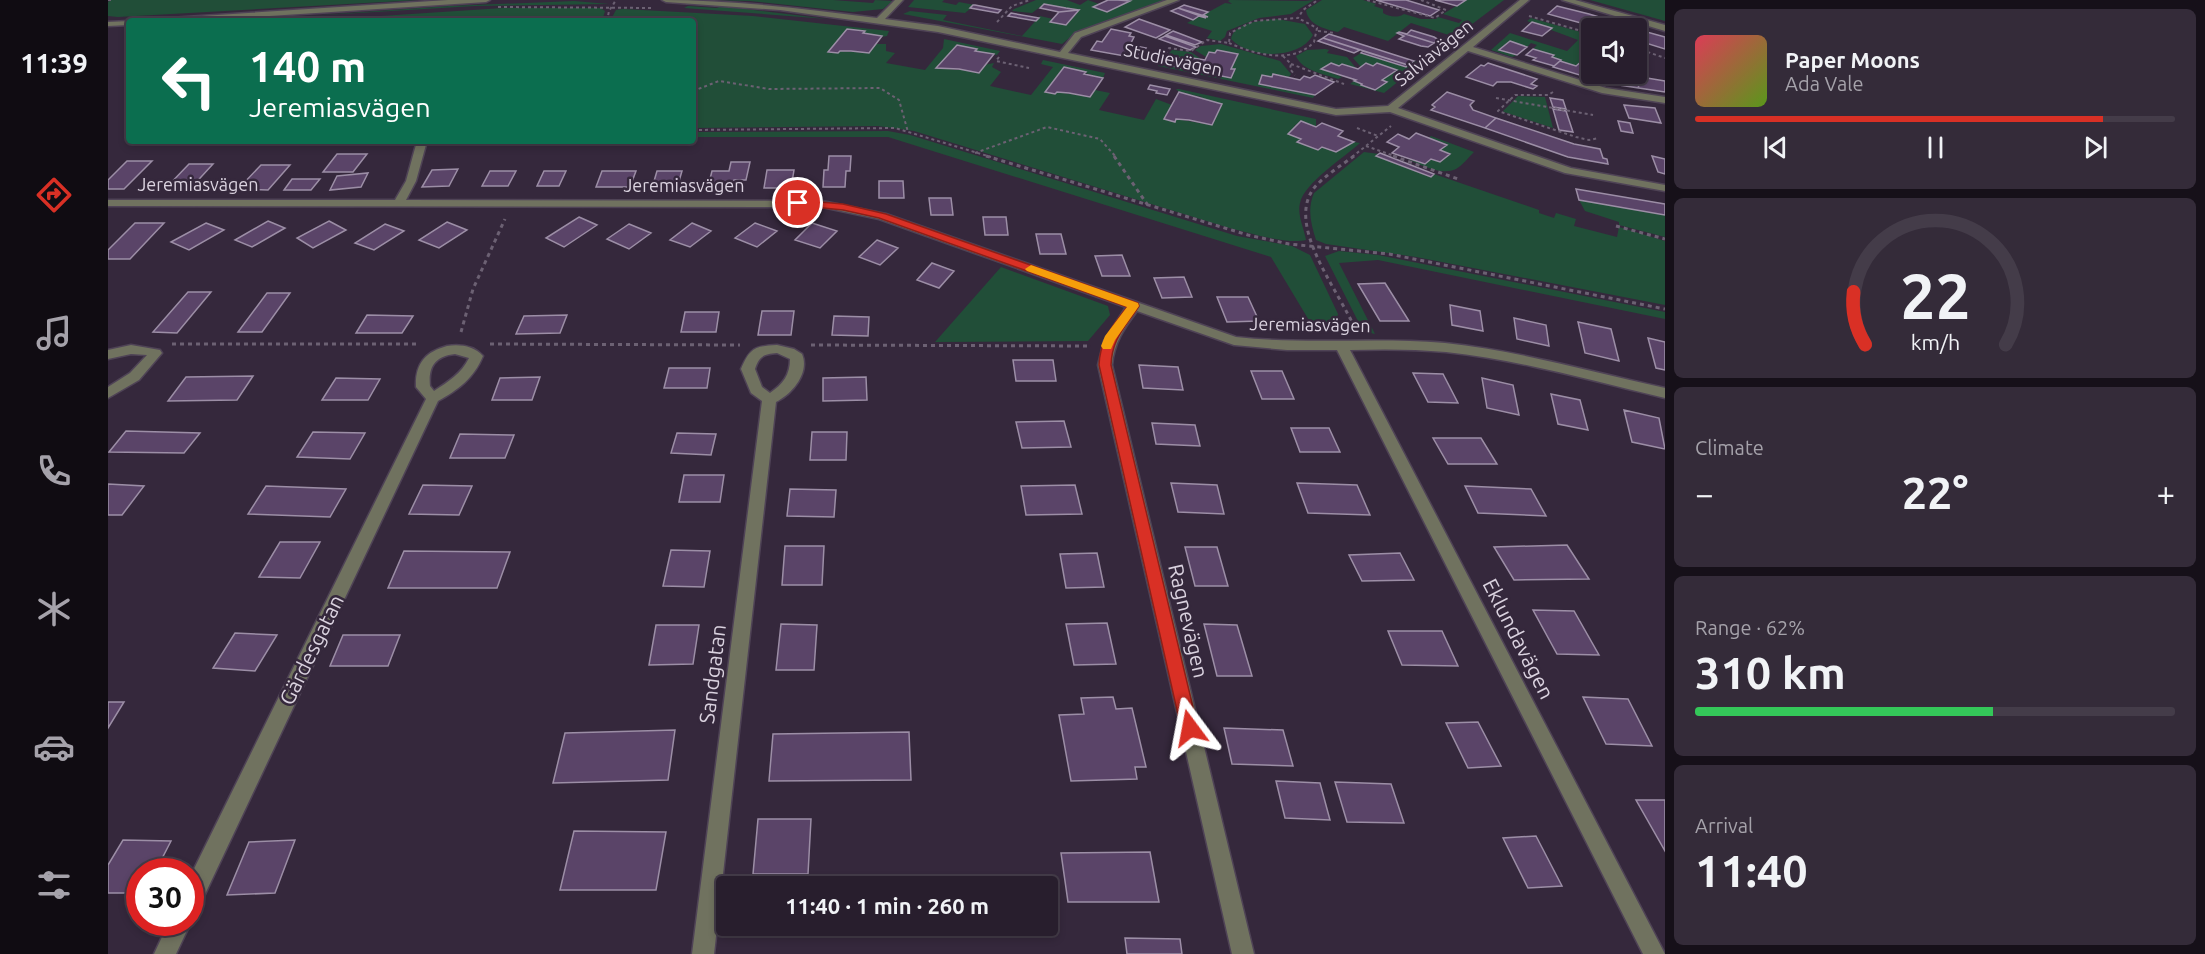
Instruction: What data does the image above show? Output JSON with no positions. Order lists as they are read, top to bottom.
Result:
{
  "streets": {
    "street": [
      "Salviavägen",
      "Studievägen",
      "Jeremiasvägen",
      "Ragnevägen",
      "Eklundavägen",
      "Gärdesgatan",
      "Sandgatan"
    ]
  },
  "crossings": [
    ["Salviavägen", "Studievägen"],
    ["Jeremiasvägen", "Ragnevägen"],
    ["Jeremiasvägen", "Eklundavägen"]
  ],
  "page": {
    "tabs": "11:39",
    "turn": ["140 m", "Jeremiasvägen"],
    "song": ["Paper Moons", "Ada Vale"],
    "tile": [
      "Climate",
      ["Range · 62%", "310 km"],
      ["Arrival", "11:40"]
    ],
    "heat": ["−", "22°", "+"],
    "limit": "30",
    "trip": "11:40 · 1 min · 260 m",
    "gauge": ["22", "km/h"]
  }
}
